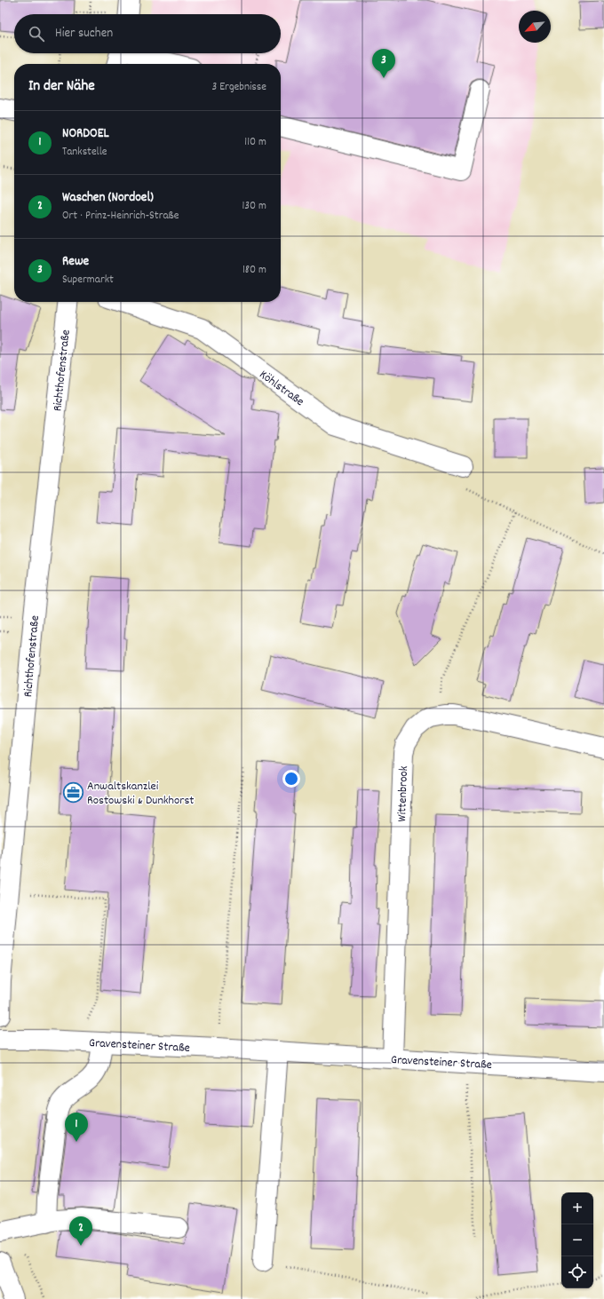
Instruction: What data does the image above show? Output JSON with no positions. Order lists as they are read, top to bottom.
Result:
{
  "streets": {
    "street": [
      "Richthofenstraße",
      "Köhlstraße",
      "Wittenbrook",
      "Gravensteiner Straße"
    ]
  },
  "crossings": [
    ["Wittenbrook", "Gravensteiner Straße"]
  ],
  "places": {
    "office": ["Anwaltskanzlei Rostowski & Dunkhorst"]
  },
  "north": "bottom left",
  "page": {
    "search": "Hier suchen",
    "pins": ["3", "1", "2"],
    "heading": ["In der Nähe", "3 Ergebnisse"],
    "list": [
      {
        "mark": "1",
        "name": "NORDOEL",
        "note": "Tankstelle",
        "value": "110 m"
      },
      {
        "mark": "2",
        "name": "Waschen (Nordoel)",
        "note": "Ort · Prinz-Heinrich-Straße",
        "value": "130 m"
      },
      {
        "mark": "3",
        "name": "Rewe",
        "note": "Supermarkt",
        "value": "180 m"
      }
    ],
    "map_buttons": ["+", "−"]
  }
}
